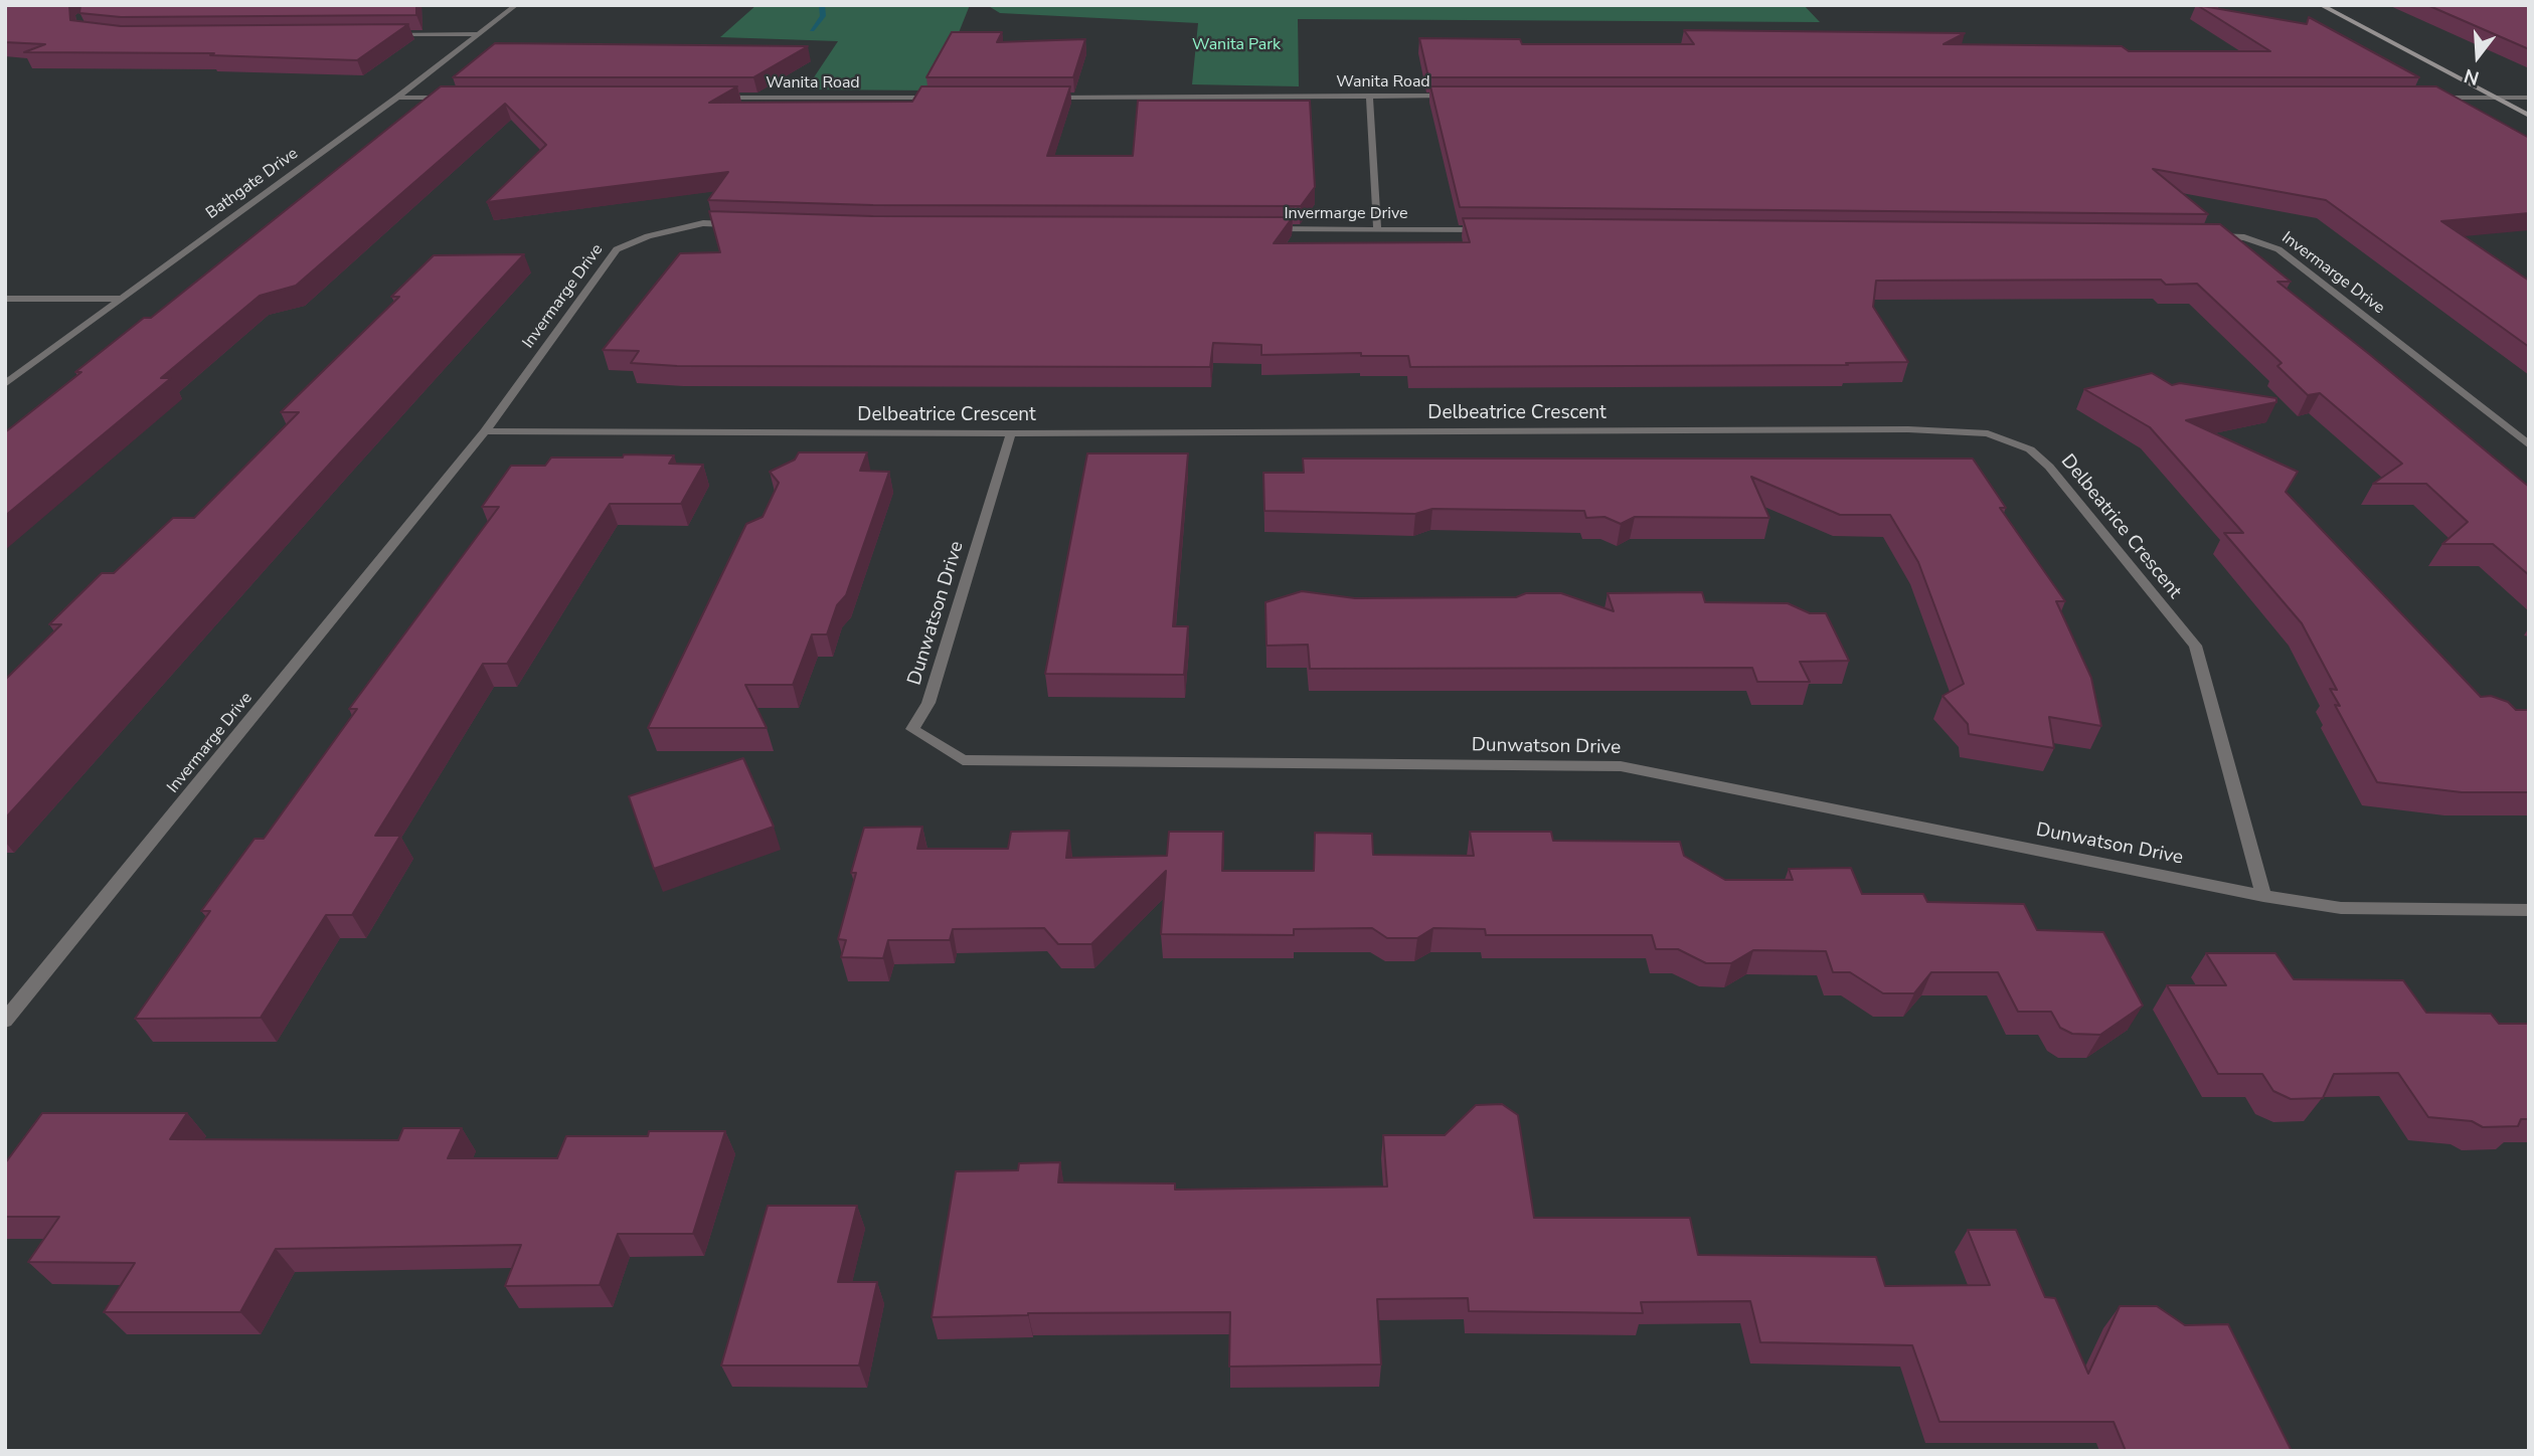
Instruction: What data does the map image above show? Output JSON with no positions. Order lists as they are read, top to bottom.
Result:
{
  "streets": {
    "street": [
      "Wanita Road",
      "Bathgate Drive",
      "Invermarge Drive",
      "Delbeatrice Crescent",
      "Dunwatson Drive"
    ]
  },
  "crossings": [
    ["Invermarge Drive", "Delbeatrice Crescent"],
    ["Delbeatrice Crescent", "Dunwatson Drive"]
  ],
  "parks": ["Wanita Park"],
  "north": "bottom"
}
